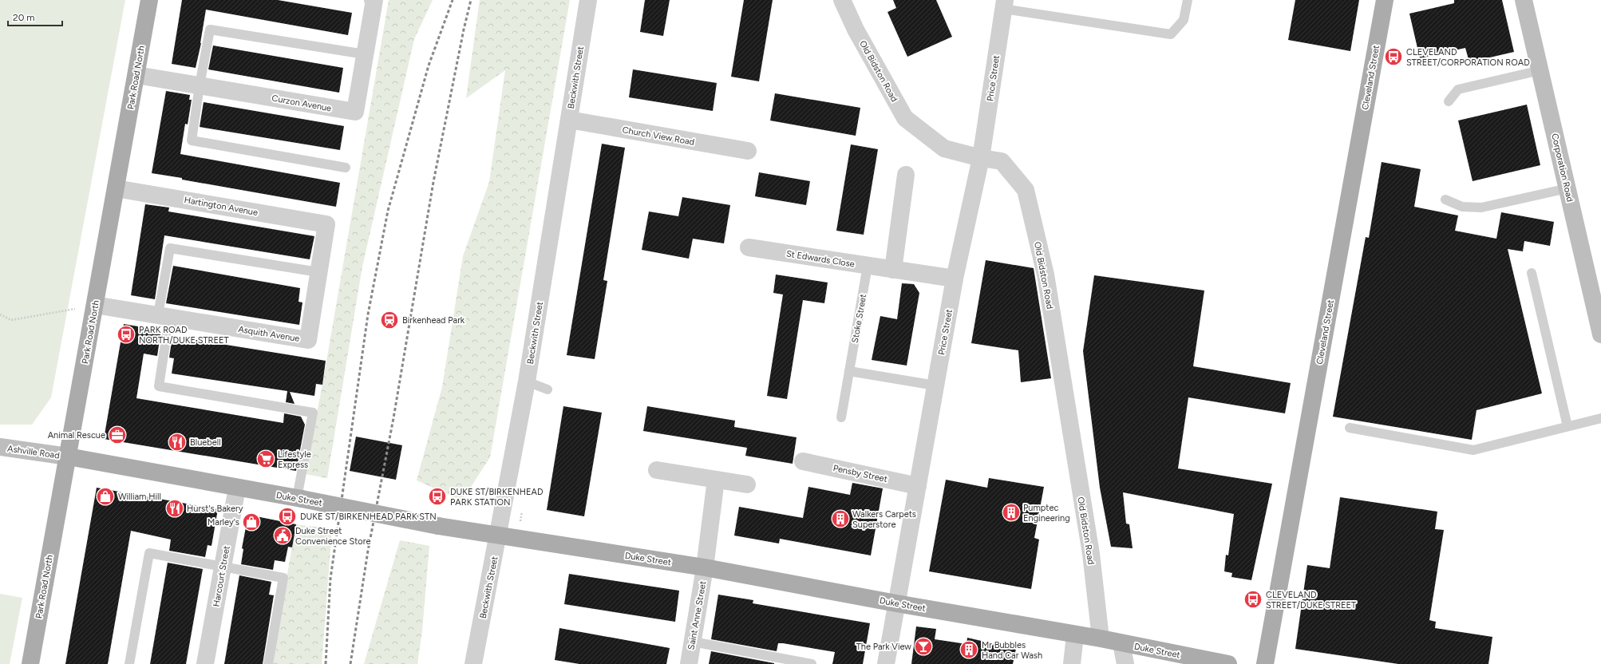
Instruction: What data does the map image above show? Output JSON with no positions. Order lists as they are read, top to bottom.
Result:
{
  "streets": {
    "main road": [
      "Park Road North",
      "Cleveland Street",
      "Corporation Road",
      "Ashville Road",
      "Duke Street"
    ],
    "street": [
      "Old Bidston Road",
      "Beckwith Street",
      "Price Street",
      "Curzon Avenue",
      "Church View Road",
      "Hartington Avenue",
      "St Edwards Close",
      "Asquith Avenue",
      "Pensby Street",
      "Harcourt Street",
      "Saint Anne Street"
    ],
    "lane": ["Stoke Street"]
  },
  "crossings": [
    ["Old Bidston Road", "Price Street"],
    ["Old Bidston Road", "Duke Street"],
    ["Park Road North", "Curzon Avenue"],
    ["Park Road North", "Hartington Avenue"],
    ["Park Road North", "Asquith Avenue"],
    ["Park Road North", "Ashville Road"],
    ["Park Road North", "Duke Street"],
    ["Beckwith Street", "Church View Road"],
    ["Beckwith Street", "Duke Street"],
    ["Price Street", "St Edwards Close"],
    ["Price Street", "Pensby Street"],
    ["Price Street", "Duke Street"],
    ["Hartington Avenue", "Asquith Avenue"],
    ["St Edwards Close", "Stoke Street"],
    ["Ashville Road", "Duke Street"],
    ["Duke Street", "Harcourt Street"],
    ["Duke Street", "Saint Anne Street"]
  ],
  "places": {
    "bus stop": [
      "CLEVELAND STREET/CORPORATION ROAD",
      "PARK ROAD NORTH/DUKE STREET",
      "DUKE ST/BIRKENHEAD PARK STATION",
      "DUKE ST/BIRKENHEAD PARK STN",
      "CLEVELAND STREET/DUKE STREET"
    ],
    "station": ["Birkenhead Park"],
    "office": ["Animal Rescue"],
    "restaurant": ["Bluebell", "Hurst's Bakery"],
    "supermarket": ["Lifestyle Express"],
    "shop": ["William Hill", "Marley's"],
    "building": ["Pumptec Engineering", "Walkers Carpets Superstore", "Mr Bubbles Hand Car Wash"],
    "public building": ["Duke Street Convenience Store"],
    "bar": ["The Park View"]
  },
  "scale_bar": "20 m"
}
